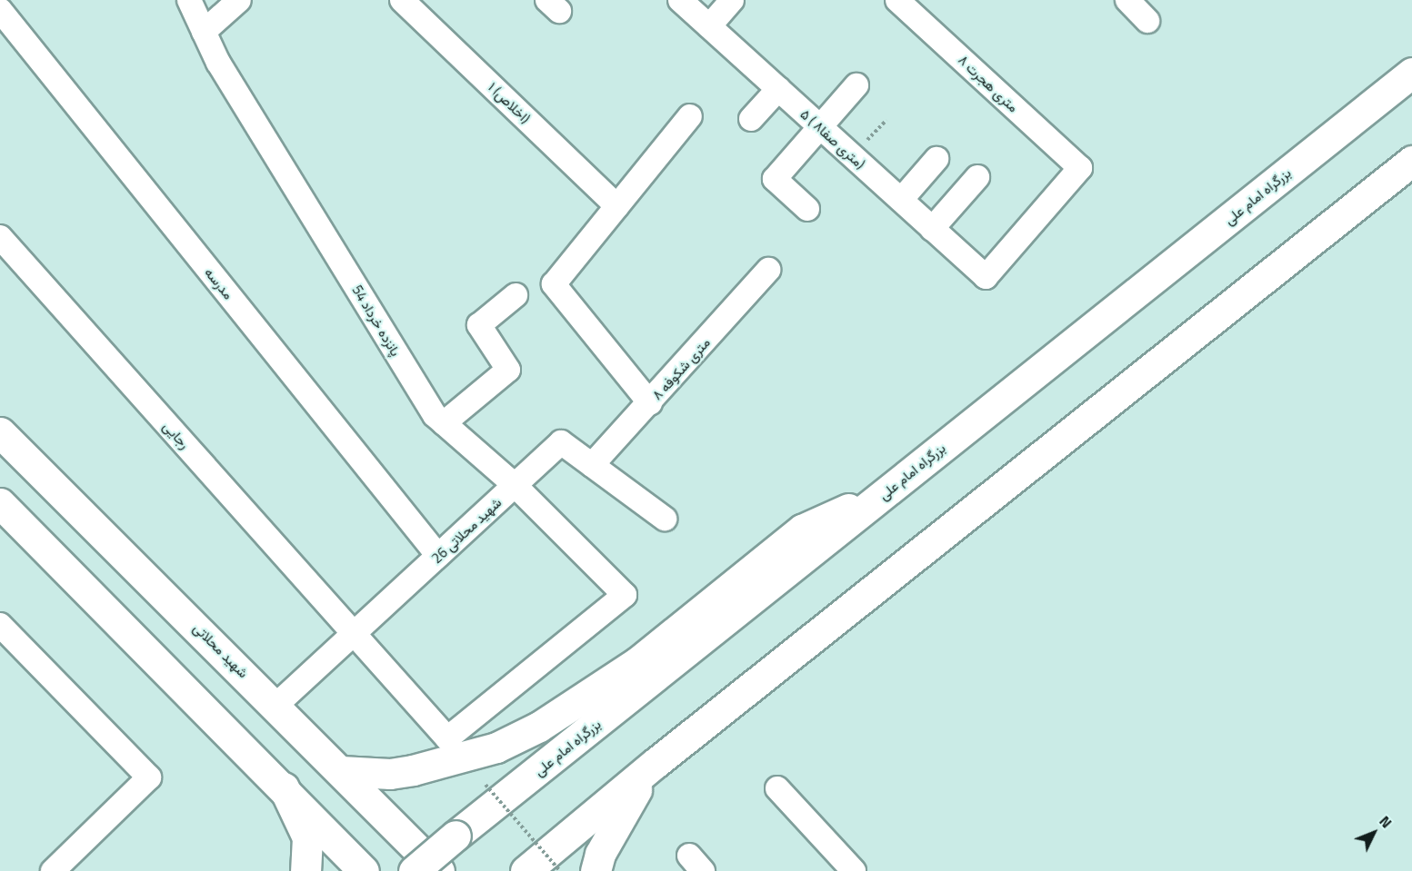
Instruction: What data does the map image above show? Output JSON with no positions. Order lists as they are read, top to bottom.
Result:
{
  "streets": {
    "main road": ["بزرگراه امام علی", "شهید محلاتی"],
    "street": [
      "۸ متری هجرت",
      "۱ (اخلاص)",
      "۵ ( ۸متری صفا)",
      "مدرسه",
      "پانزده خرداد 54",
      "۸ متری شکوفه",
      "رجایی",
      "شهید محلاتی 26"
    ]
  },
  "crossings": [
    ["۸ متری هجرت", "۵ ( ۸متری صفا)"],
    ["مدرسه", "شهید محلاتی 26"],
    ["پانزده خرداد 54", "رجایی"],
    ["پانزده خرداد 54", "شهید محلاتی 26"],
    ["۸ متری شکوفه", "شهید محلاتی 26"],
    ["رجایی", "شهید محلاتی 26"],
    ["شهید محلاتی 26", "شهید محلاتی"]
  ],
  "north": "top right"
}
